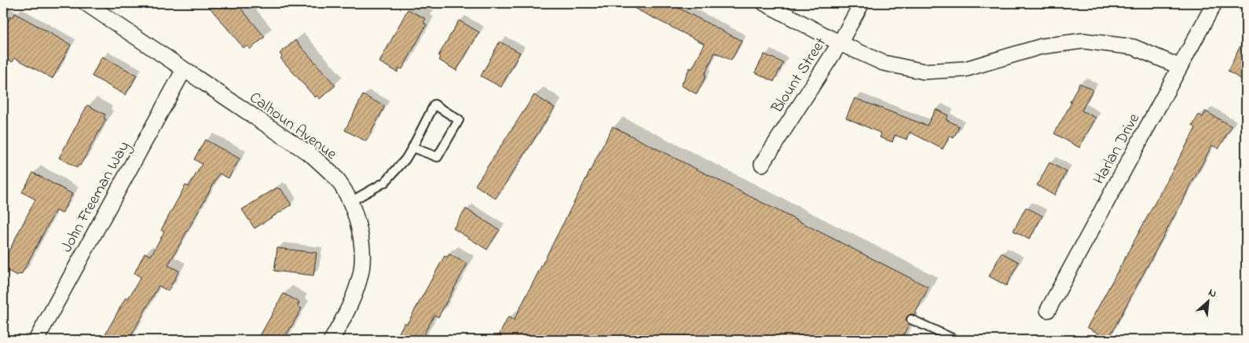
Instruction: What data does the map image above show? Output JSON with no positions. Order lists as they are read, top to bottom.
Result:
{
  "streets": {
    "street": [
      "Blount Street",
      "Calhoun Avenue",
      "Harlan Drive",
      "John Freeman Way"
    ]
  },
  "crossings": [
    ["Calhoun Avenue", "John Freeman Way"]
  ],
  "north": "top right"
}
